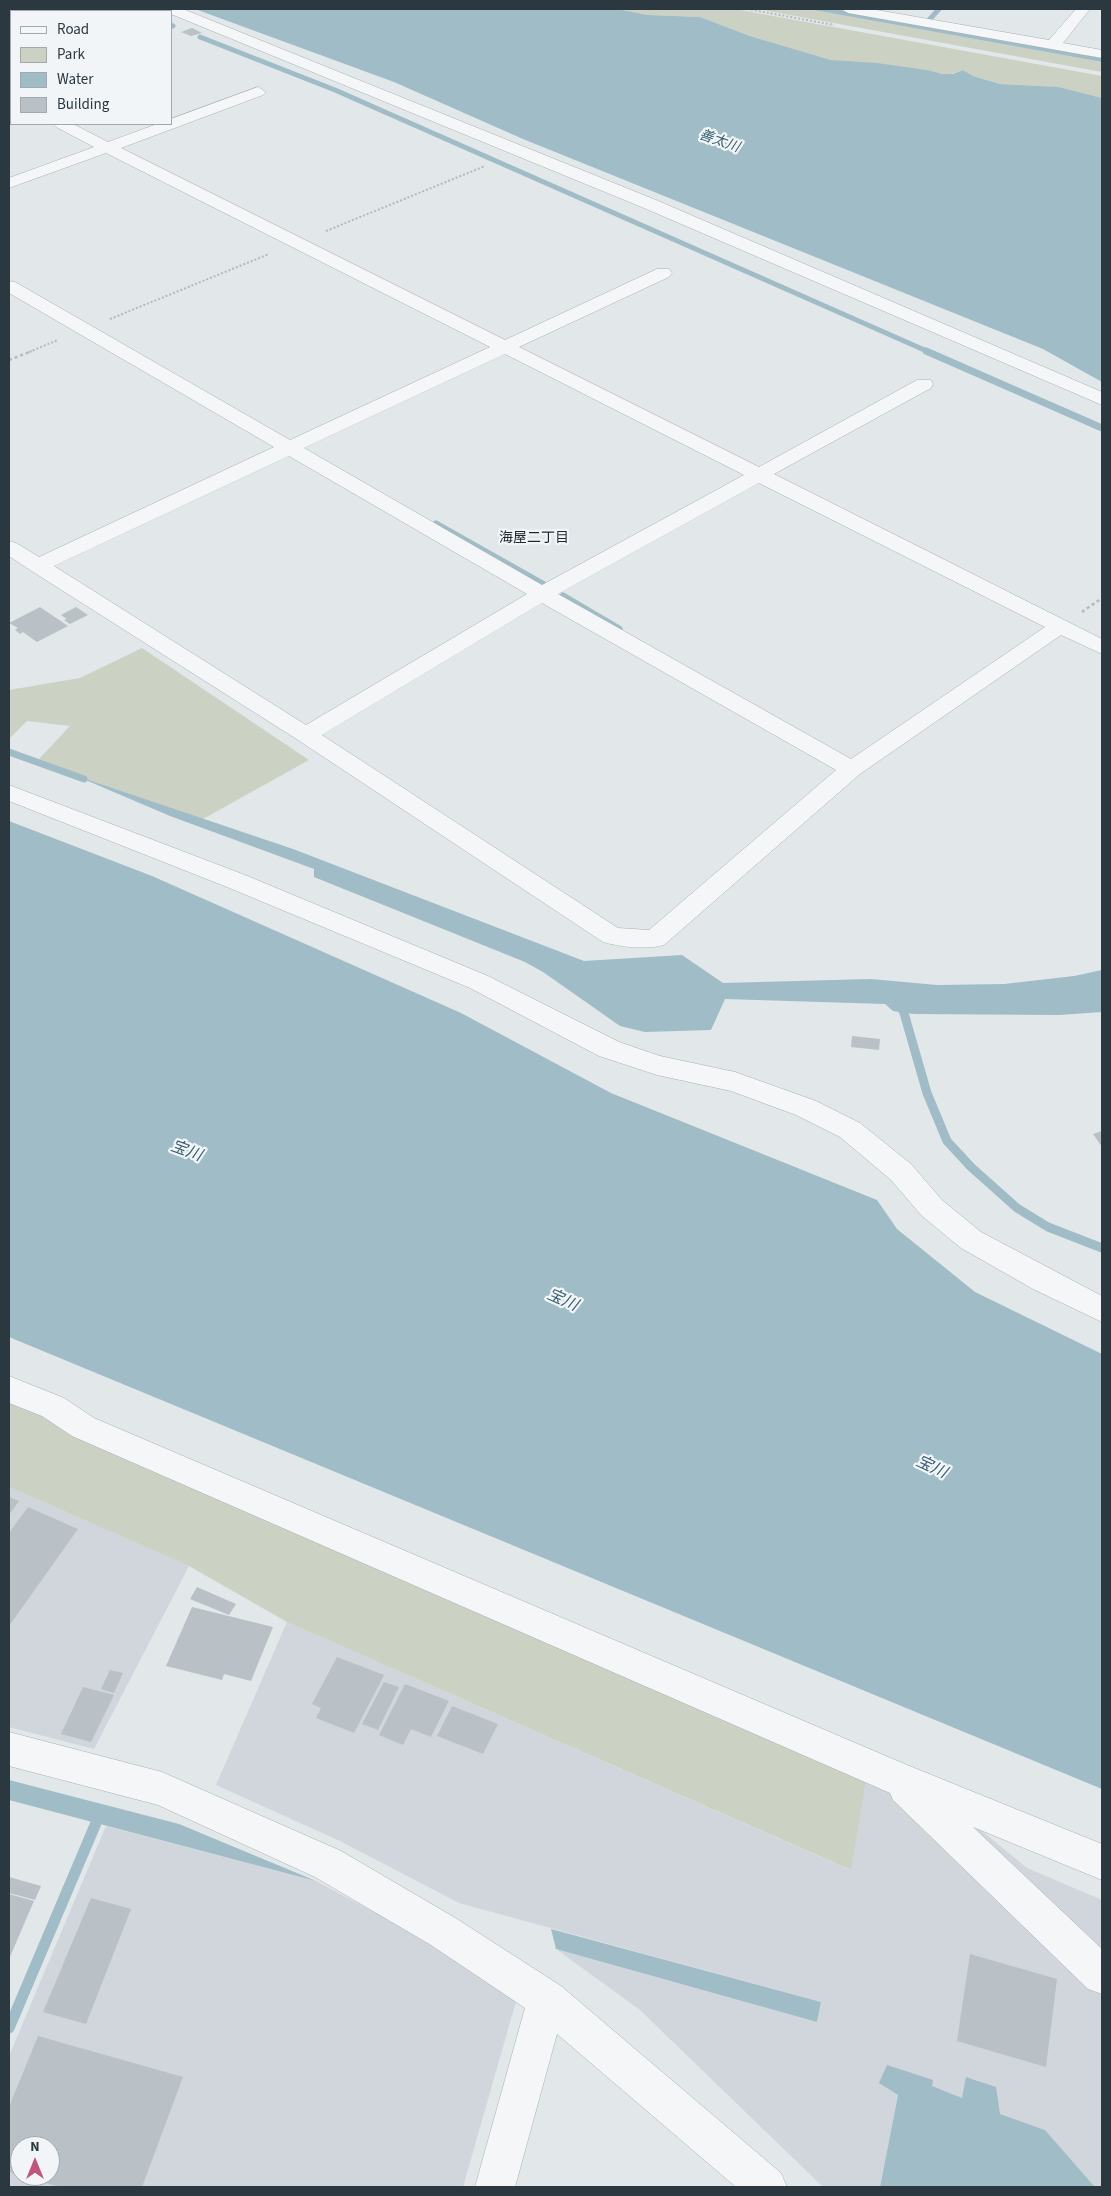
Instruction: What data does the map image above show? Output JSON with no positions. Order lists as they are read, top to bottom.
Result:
{
  "districts": ["海屋二丁目"],
  "water": ["善太川", "宝川"],
  "legend": [
    "Road",
    "Park",
    "Water",
    "Building"
  ],
  "north": "top"
}
